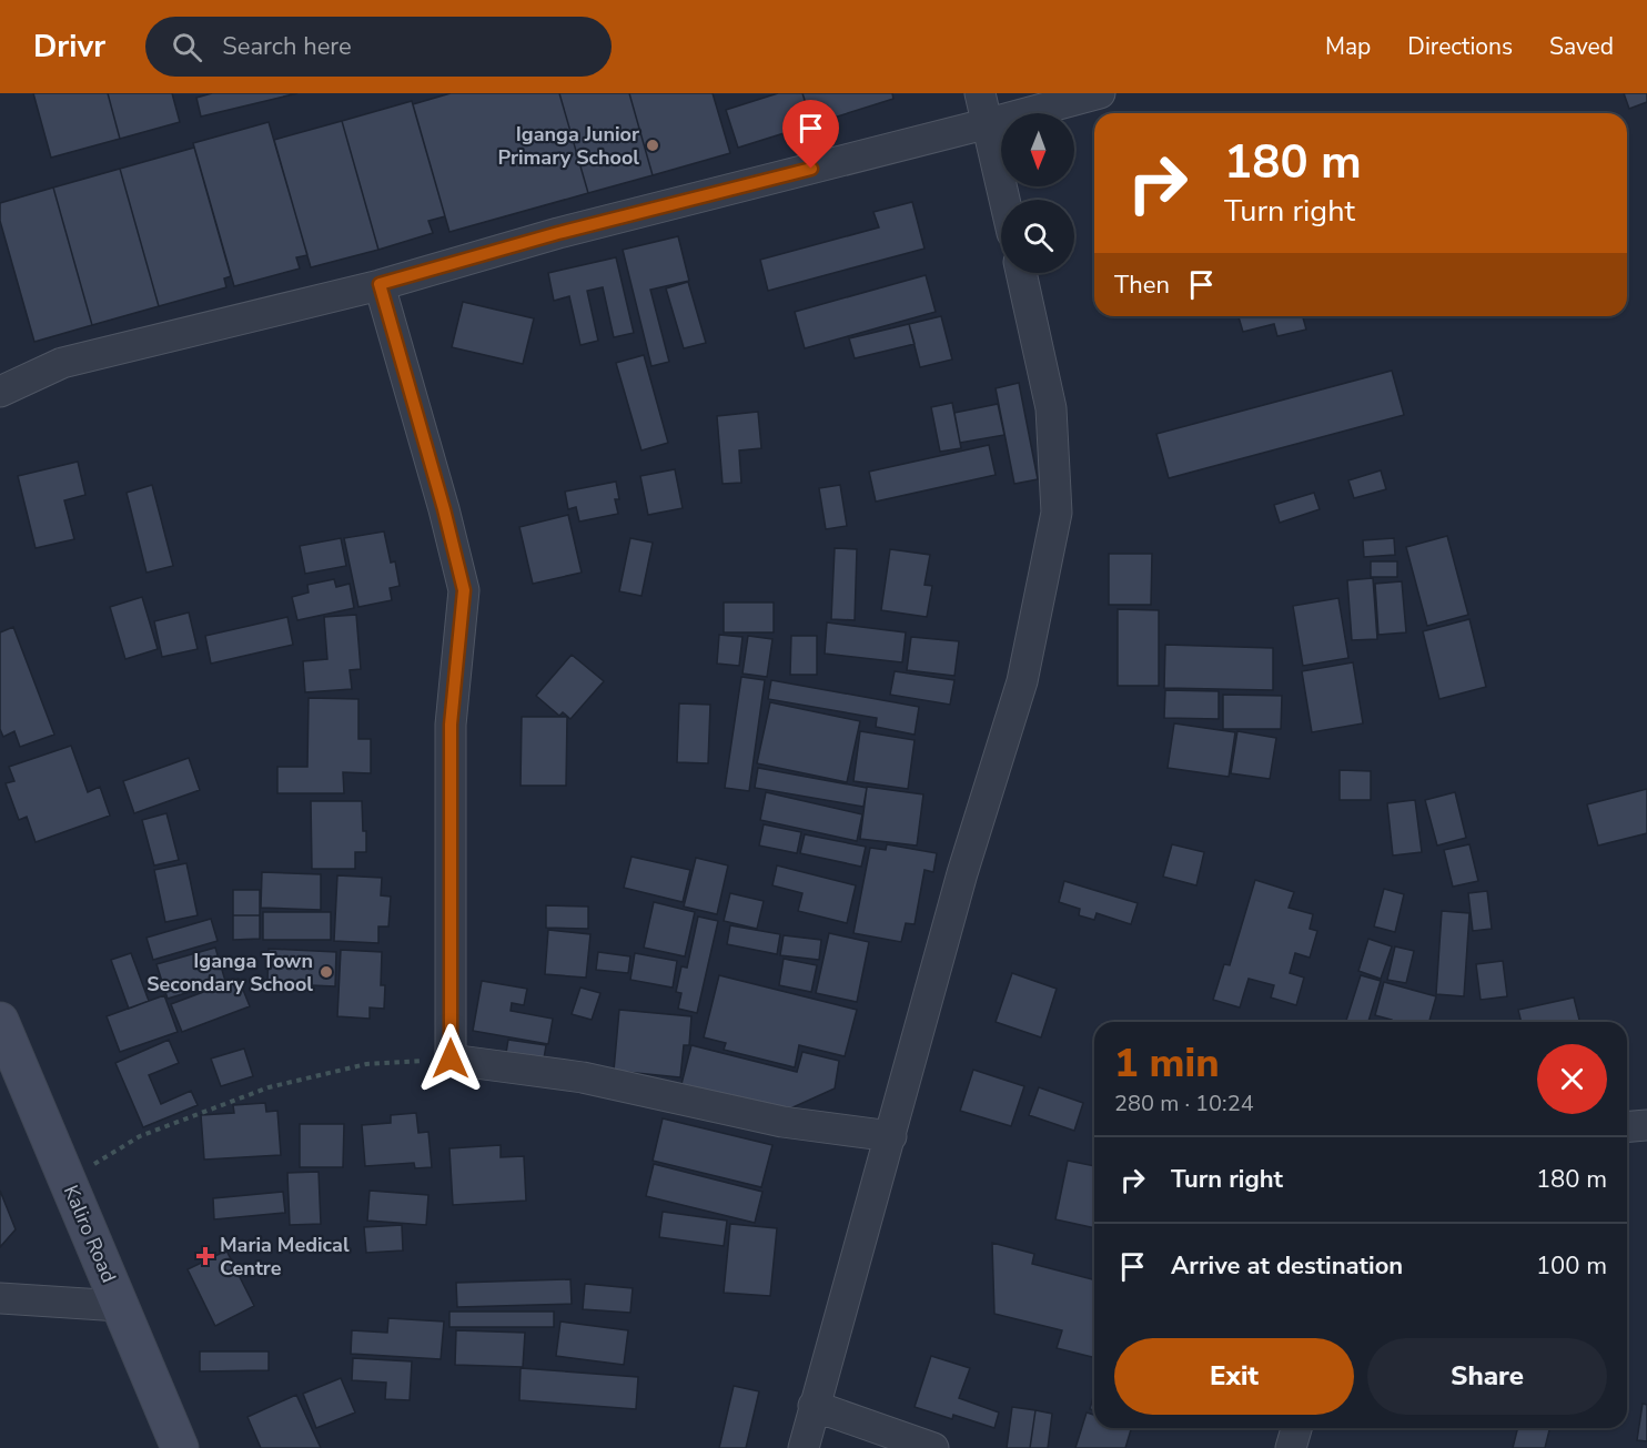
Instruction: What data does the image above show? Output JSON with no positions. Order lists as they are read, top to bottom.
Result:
{
  "streets": {
    "main road": ["Kaliro Road"]
  },
  "places": {
    "other": ["Iganga Junior Primary School", "Iganga Town Secondary School"],
    "health": ["Maria Medical Centre"]
  },
  "north": "bottom",
  "page": {
    "header": "Drivr",
    "search": "Search here",
    "nav": ["Map", "Directions", "Saved"],
    "turn": ["180 m", "Turn right"],
    "then": "Then",
    "heading": ["1 min", "280 m · 10:24"],
    "list": [
      {
        "name": "Turn right",
        "value": "180 m"
      },
      {
        "name": "Arrive at destination",
        "value": "100 m"
      }
    ],
    "buttons": ["Exit", "Share"]
  }
}
